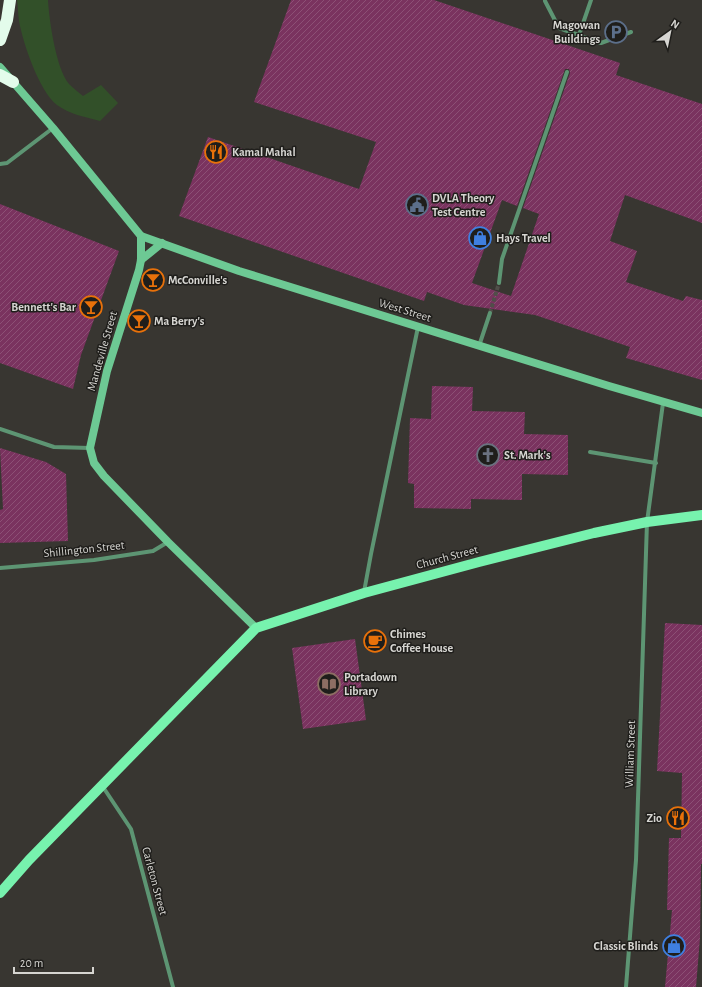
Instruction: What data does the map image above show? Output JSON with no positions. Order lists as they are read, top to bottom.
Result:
{
  "streets": {
    "main road": ["Church Street"],
    "street": [
      "West Street",
      "Mandeville Street",
      "Shillington Street",
      "William Street",
      "Carleton Street"
    ]
  },
  "crossings": [
    ["West Street", "Mandeville Street"],
    ["West Street", "William Street"],
    ["Church Street", "William Street"]
  ],
  "places": {
    "parking": ["Magowan Buildings"],
    "restaurant": ["Kamal Mahal", "Zio"],
    "public building": ["DVLA Theory Test Centre"],
    "shop": ["Hays Travel", "Classic Blinds"],
    "bar": ["McConville's", "Bennett's Bar", "Ma Berry's"],
    "church": ["St. Mark's"],
    "cafe": ["Chimes Coffee House"],
    "library": ["Portadown Library"]
  },
  "scale_bar": "20 m",
  "north": "top right"
}
